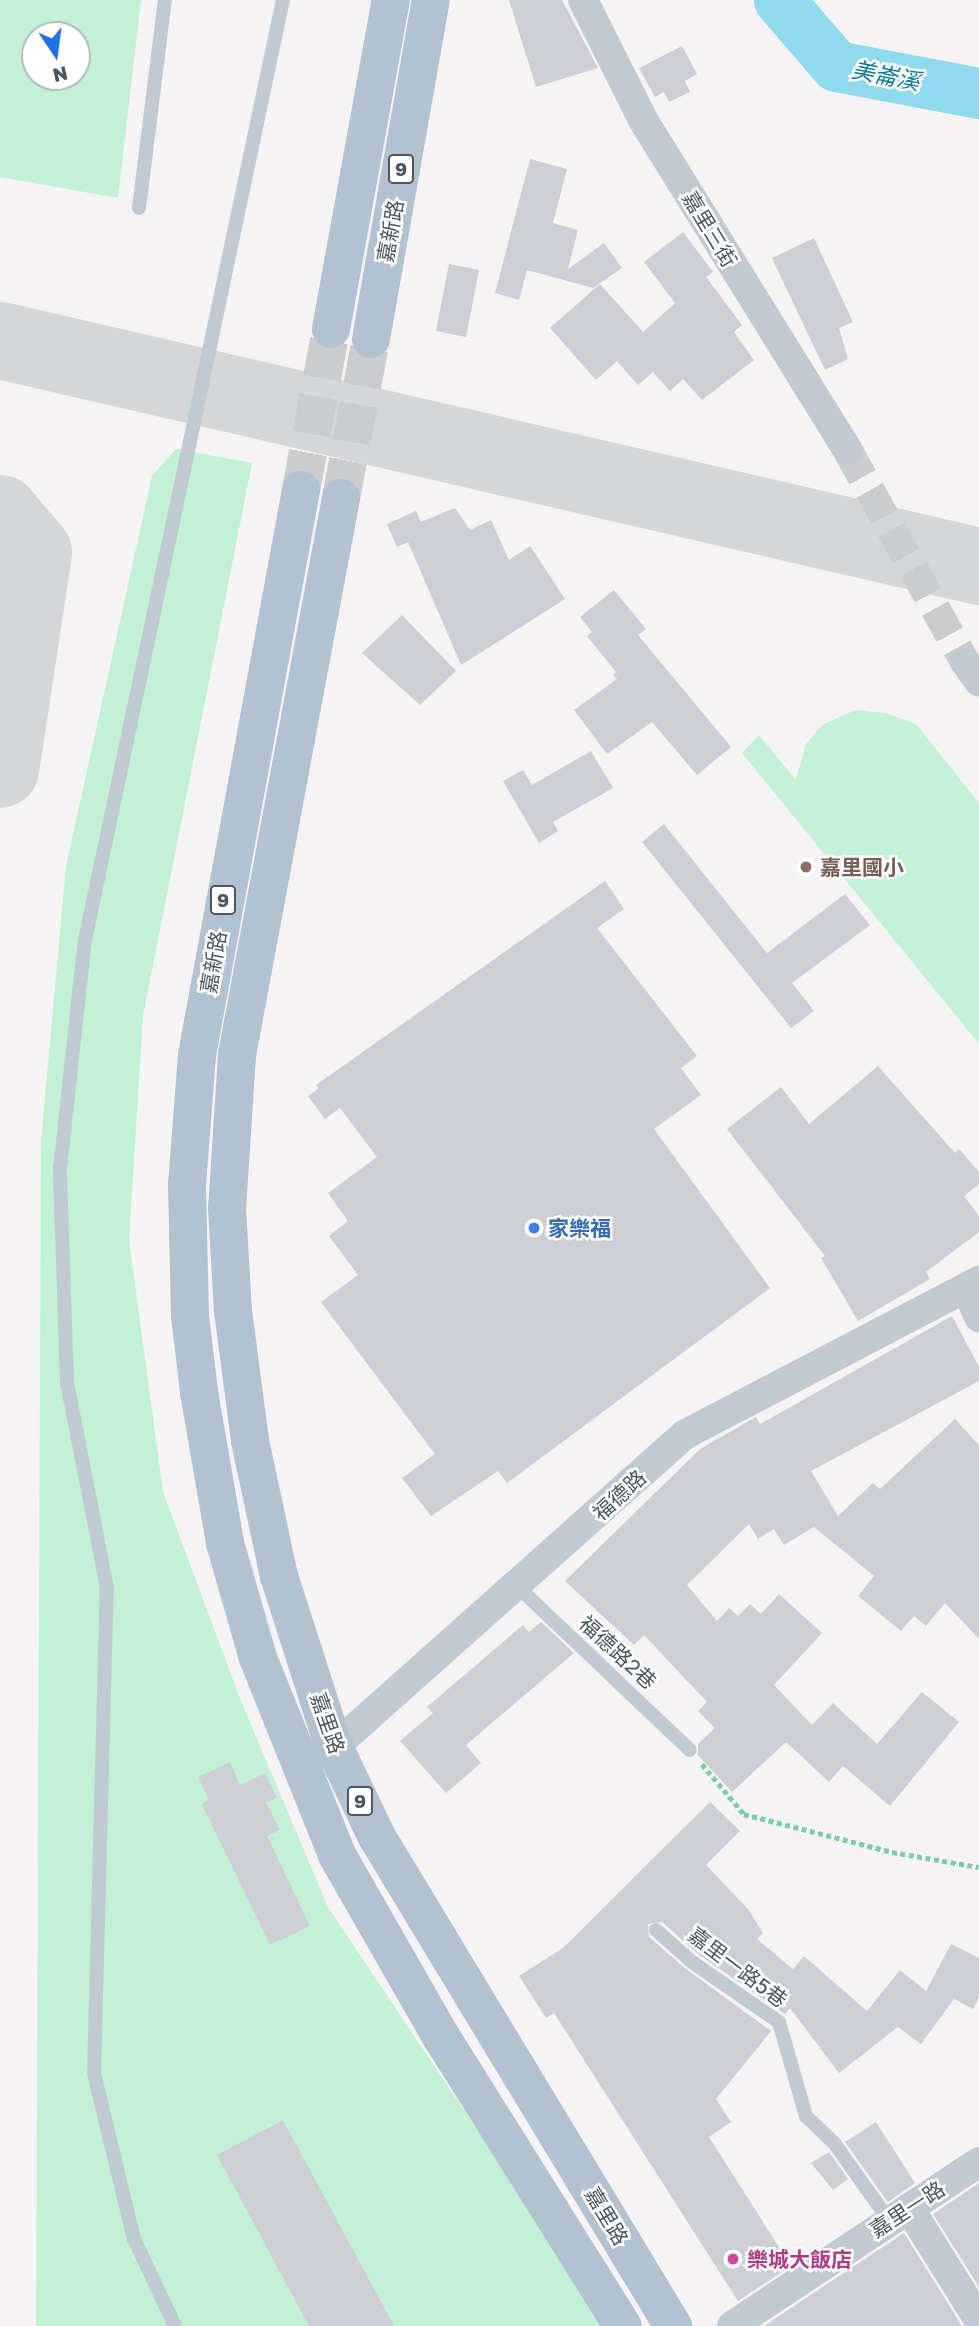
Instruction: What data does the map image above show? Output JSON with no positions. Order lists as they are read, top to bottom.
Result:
{
  "streets": {
    "main road": ["9", "嘉新路", "嘉里路"],
    "street": ["嘉里三街", "福德路", "嘉里一路"],
    "lane": ["福德路2巷", "嘉里一路5巷"]
  },
  "crossings": [
    ["嘉新路", "嘉里路"],
    ["福德路", "福德路2巷"],
    ["福德路", "嘉里路"],
    ["嘉里一路5巷", "嘉里一路"]
  ],
  "water": ["美崙溪"],
  "places": ["嘉里國小", "家樂福", "樂城大飯店"],
  "north": "bottom"
}
